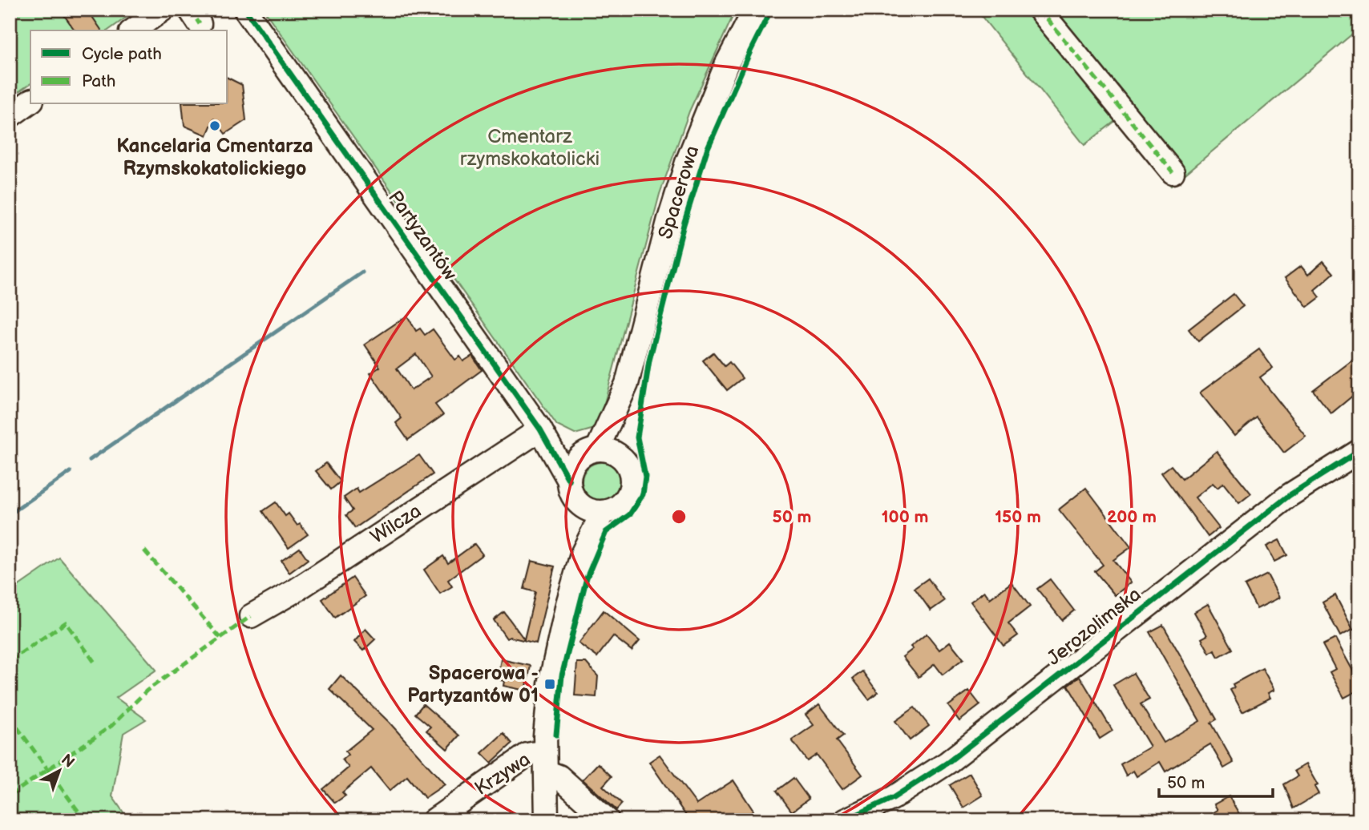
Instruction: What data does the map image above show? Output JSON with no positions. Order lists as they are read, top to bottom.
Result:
{
  "streets": {
    "street": [
      "Spacerowa",
      "Partyzantów",
      "Wilcza",
      "Jerozolimska",
      "Krzywa"
    ]
  },
  "crossings": [
    ["Spacerowa", "Partyzantów"],
    ["Partyzantów", "Wilcza"]
  ],
  "parks": ["Cmentarz rzymskokatolicki"],
  "places": {
    "other": ["Kancelaria Cmentarza Rzymskokatolickiego"],
    "transit": ["Spacerowa - Partyzantów 01"]
  },
  "legend": ["Cycle path", "Path"],
  "scale_bar": "50 m",
  "north": "top right",
  "rings": [
    "50 m",
    "100 m",
    "150 m",
    "200 m"
  ]
}
